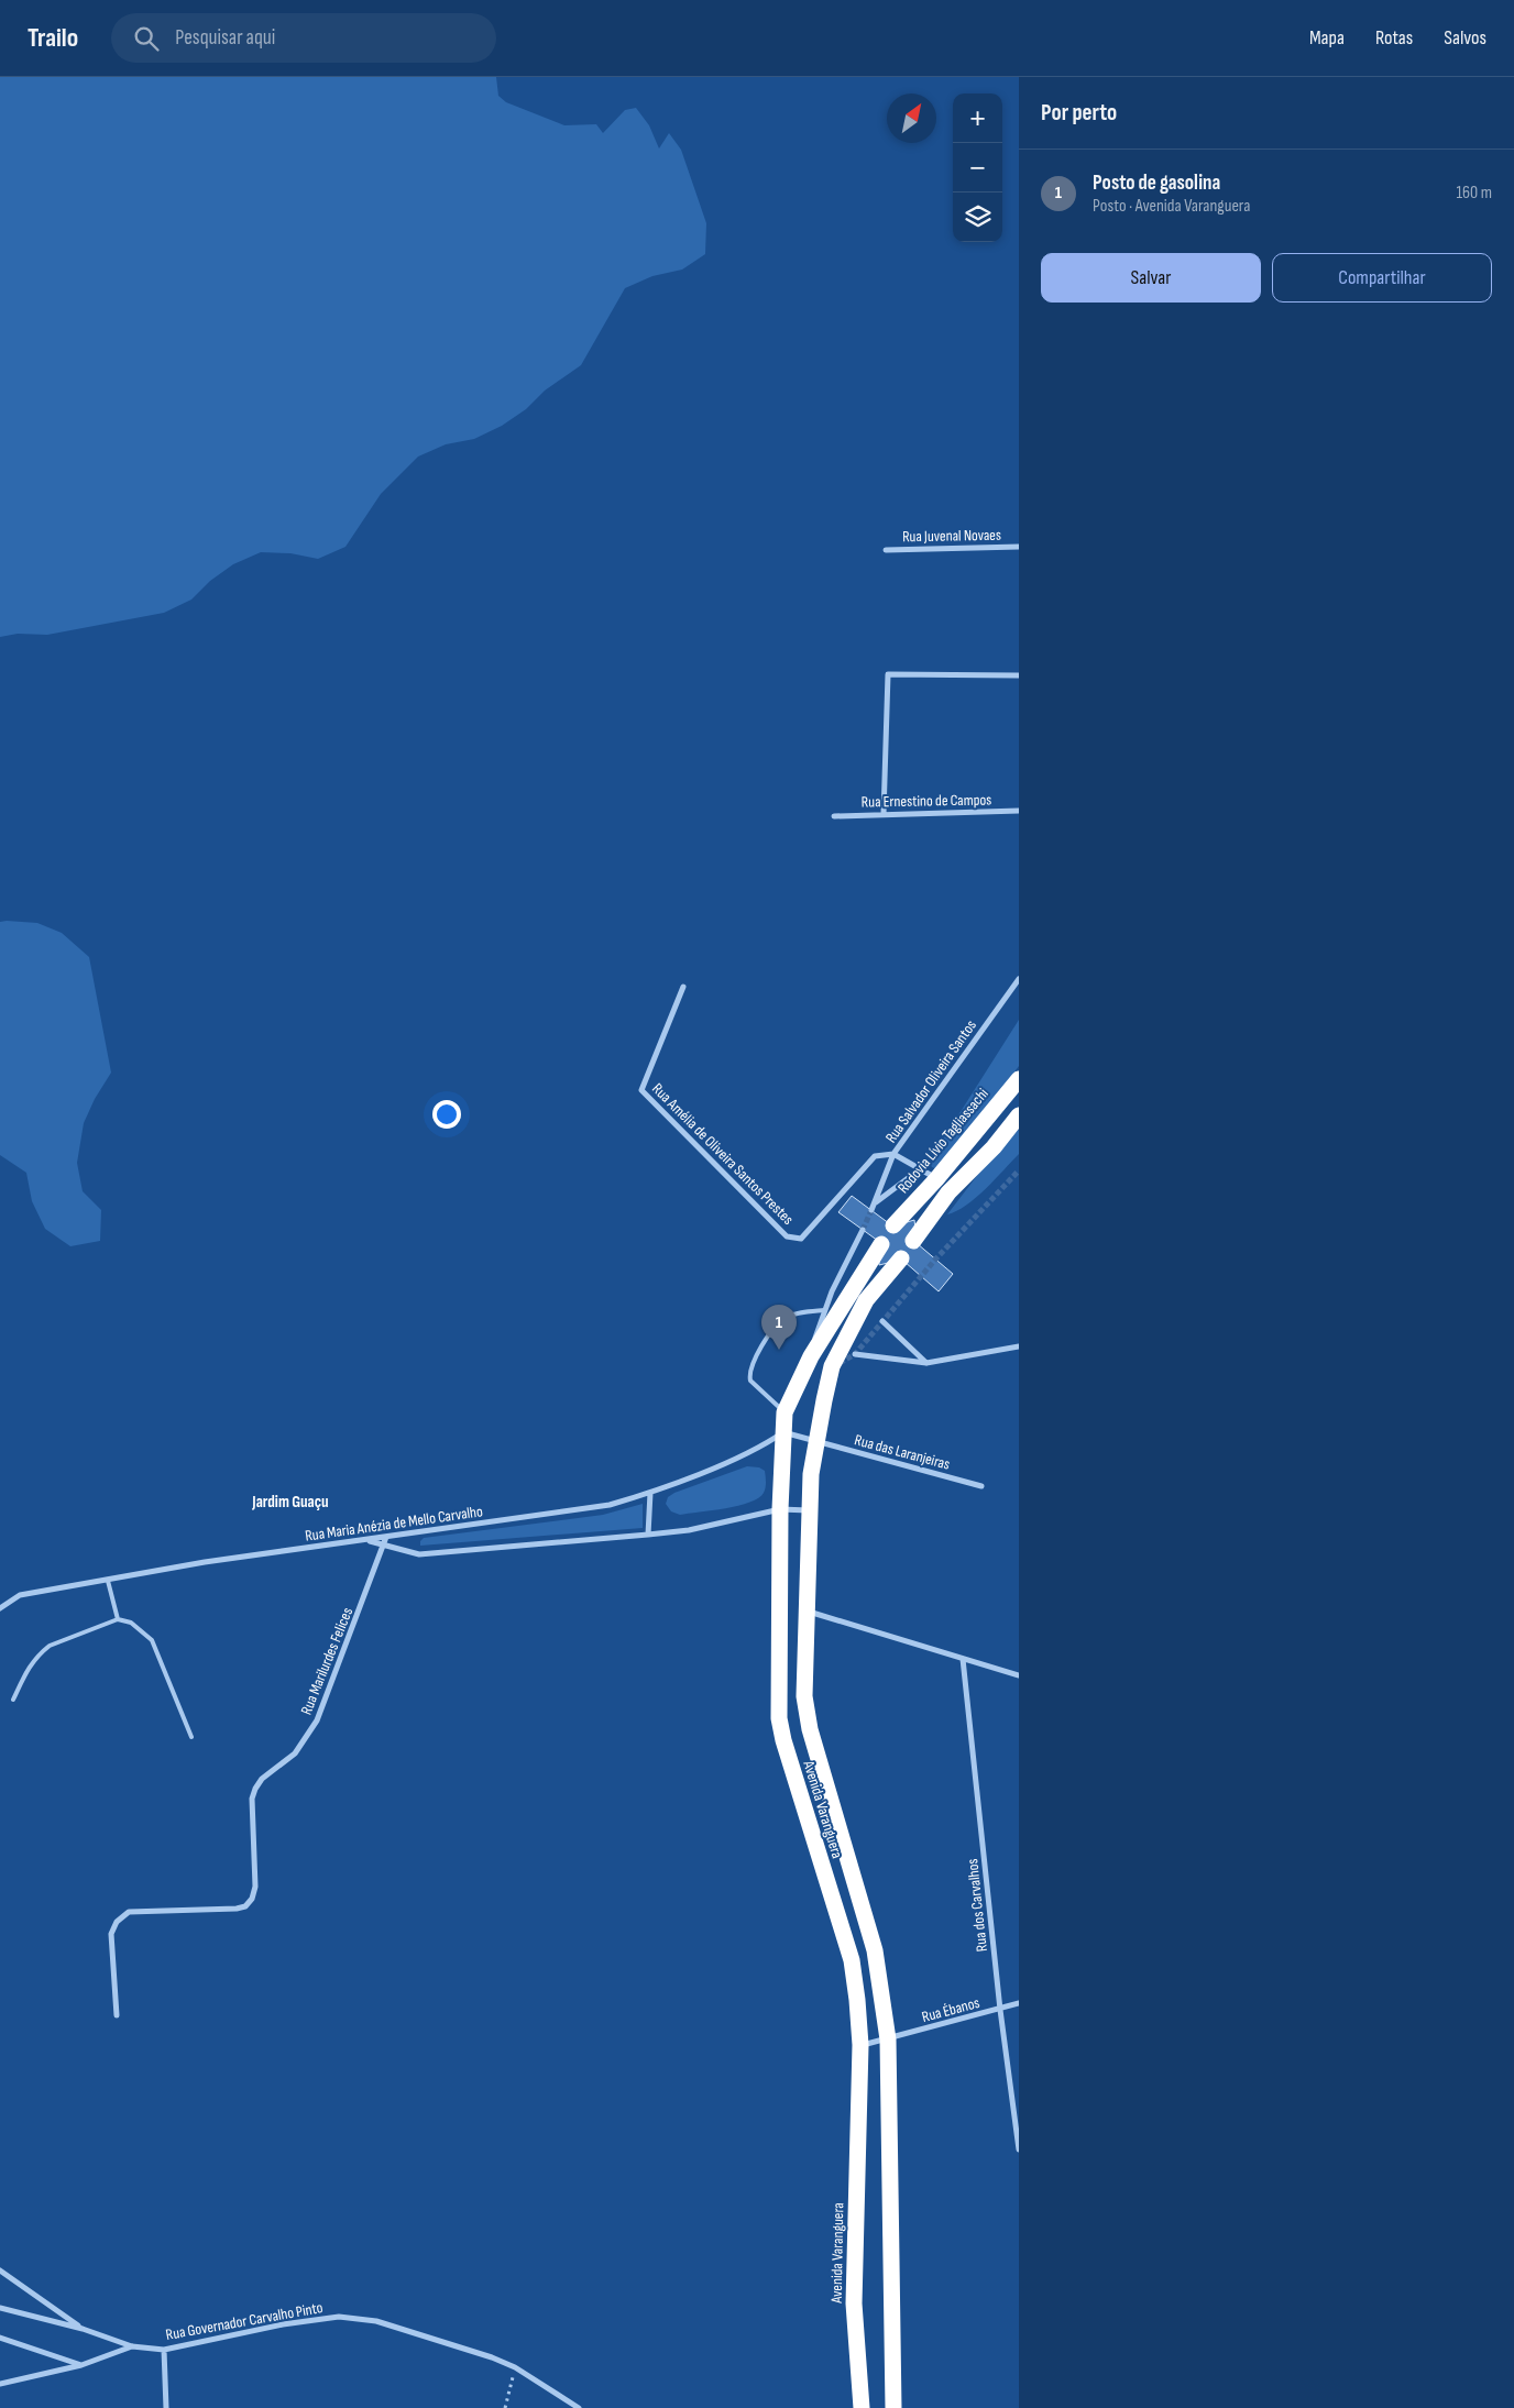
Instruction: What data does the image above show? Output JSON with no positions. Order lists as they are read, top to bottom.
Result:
{
  "streets": {
    "highway": ["Rodovia Lívio Tagliassachi", "Avenida Varanguera"],
    "street": [
      "Rua Juvenal Novaes",
      "Rua Ernestino de Campos",
      "Rua Salvador Oliveira Santos",
      "Rua Amélia de Oliveira Santos Prestes",
      "Rua das Laranjeiras",
      "Rua Maria Anézia de Mello Carvalho",
      "Rua Marilurdes Felices",
      "Rua dos Carvalhos",
      "Rua Ébanos",
      "Rua Governador Carvalho Pinto"
    ]
  },
  "crossings": [
    ["Rua Salvador Oliveira Santos", "Rua Amélia de Oliveira Santos Prestes"],
    ["Rua das Laranjeiras", "Rua Maria Anézia de Mello Carvalho"],
    ["Rua das Laranjeiras", "Avenida Varanguera"],
    ["Rua Maria Anézia de Mello Carvalho", "Rua Marilurdes Felices"],
    ["Rua Maria Anézia de Mello Carvalho", "Avenida Varanguera"],
    ["Avenida Varanguera", "Rua Ébanos"],
    ["Rua dos Carvalhos", "Rua Ébanos"]
  ],
  "districts": ["Jardim Guaçu"],
  "north": "top right",
  "page": {
    "header": "Trailo",
    "search": "Pesquisar aqui",
    "nav": ["Mapa", "Rotas", "Salvos"],
    "heading": "Por perto",
    "map_buttons": ["+", "−"],
    "list": [
      {
        "mark": "1",
        "name": "Posto de gasolina",
        "note": "Posto · Avenida Varanguera",
        "value": "160 m"
      }
    ],
    "buttons": ["Salvar", "Compartilhar"],
    "pins": "1"
  }
}
